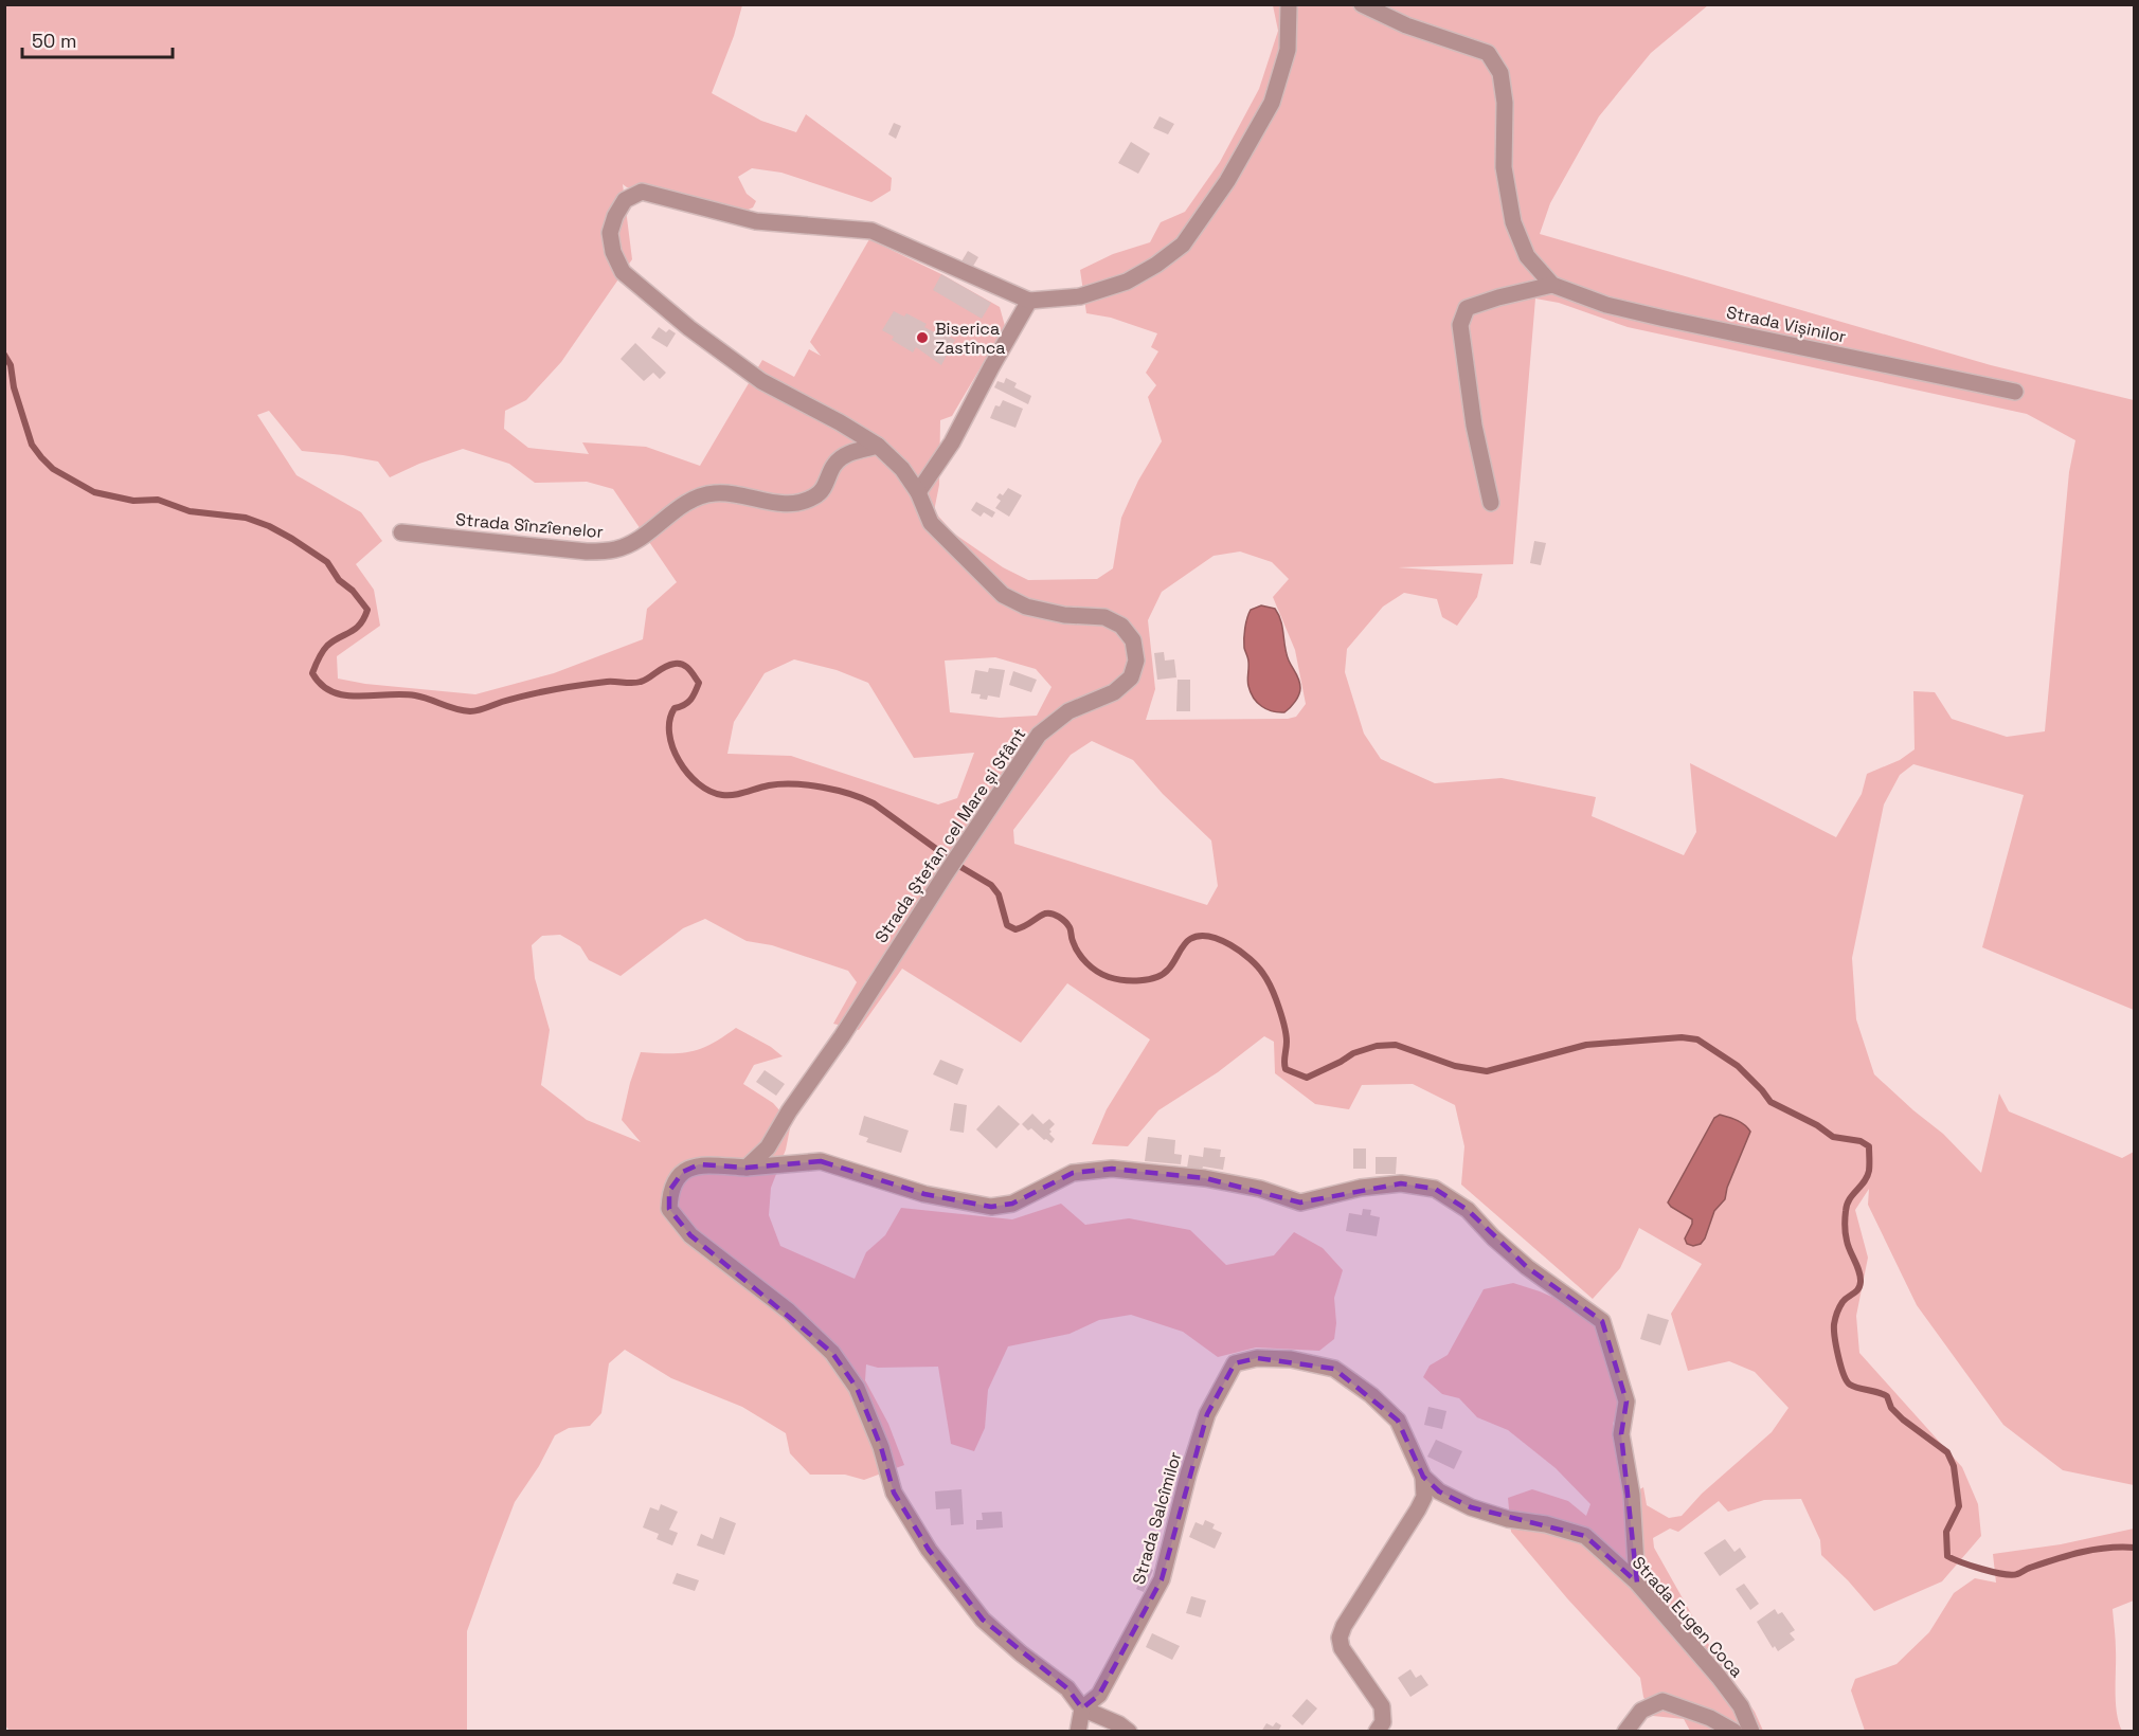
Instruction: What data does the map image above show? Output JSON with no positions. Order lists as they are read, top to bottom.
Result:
{
  "streets": {
    "street": [
      "Strada Vișinilor",
      "Strada Sînzîenelor",
      "Strada Ștefan cel Mare și Sfânt",
      "Strada Salcîmilor",
      "Strada Eugen Coca"
    ]
  },
  "crossings": [
    ["Strada Sînzîenelor", "Strada Ștefan cel Mare și Sfânt"],
    ["Strada Salcîmilor", "Strada Eugen Coca"]
  ],
  "places": ["Biserica Zastînca"],
  "scale_bar": "50 m"
}
